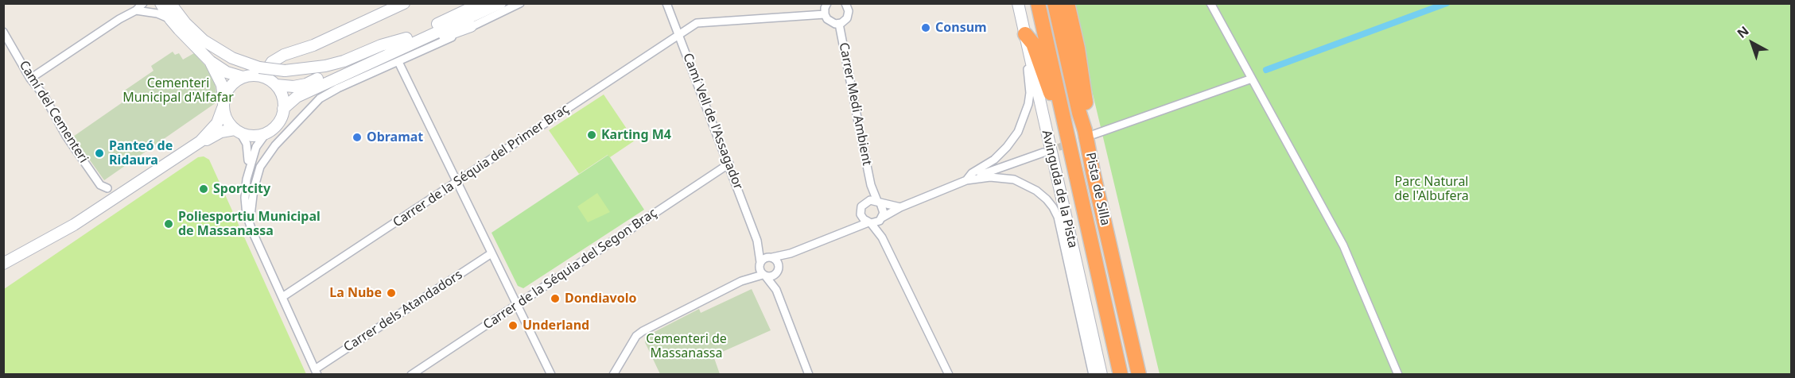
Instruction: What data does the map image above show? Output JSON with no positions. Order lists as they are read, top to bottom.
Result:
{
  "streets": {
    "highway": ["Pista de Silla"],
    "street": [
      "Carrer Medi Ambient",
      "Camí del Cementeri",
      "Camí Vell de l'Assagador",
      "Carrer de la Séquia del Primer Braç",
      "Avinguda de la Pista",
      "Carrer de la Séquia del Segon Braç",
      "Carrer dels Atandadors"
    ]
  },
  "crossings": [
    ["Camí Vell de l'Assagador", "Carrer de la Séquia del Primer Braç"],
    ["Camí Vell de l'Assagador", "Carrer de la Séquia del Segon Braç"]
  ],
  "parks": ["Cementeri Municipal d'Alfafar", "Parc Natural de l'Albufera", "Cementeri de Massanassa"],
  "places": [
    "Consum",
    "Karting M4",
    "Obramat",
    "Panteó de Ridaura",
    "Sportcity",
    "Poliesportiu Municipal de Massanassa",
    "La Nube",
    "Dondiavolo",
    "Underland"
  ],
  "north": "top left"
}
